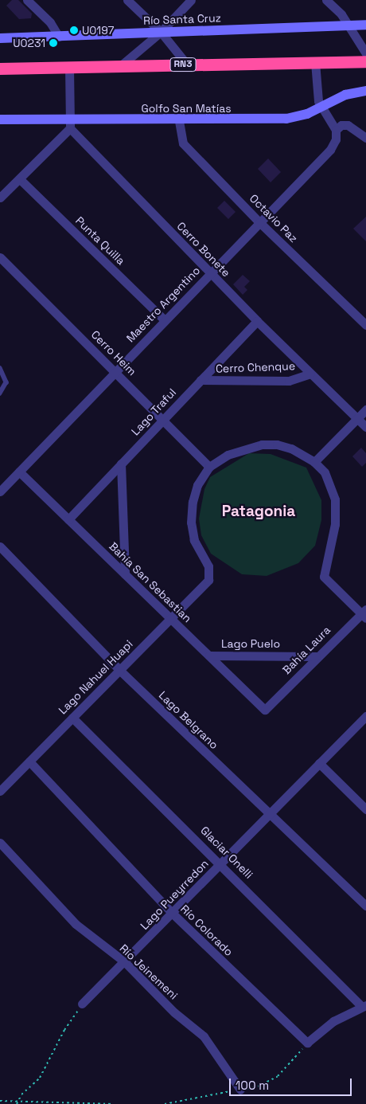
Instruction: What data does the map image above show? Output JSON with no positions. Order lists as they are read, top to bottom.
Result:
{
  "streets": {
    "highway": ["RN3"],
    "street": [
      "Río Santa Cruz",
      "Golfo San Matías",
      "Octavio Paz",
      "Punta Quilla",
      "Cerro Bonete",
      "Maestro Argentino",
      "Cerro Heim",
      "Cerro Chenque",
      "Lago Traful",
      "Bahía San Sebastian",
      "Lago Puelo",
      "Bahía Laura",
      "Lago Nahuel Huapi",
      "Lago Belgrano",
      "Glaciar Onelli",
      "Lago Pueyrredon",
      "Río Colorado",
      "Río Jeinemeni"
    ]
  },
  "crossings": [
    ["Golfo San Matías", "Octavio Paz"],
    ["Golfo San Matías", "Cerro Bonete"],
    ["Octavio Paz", "Maestro Argentino"],
    ["Punta Quilla", "Maestro Argentino"],
    ["Cerro Bonete", "Maestro Argentino"],
    ["Cerro Bonete", "Cerro Chenque"],
    ["Cerro Bonete", "Lago Traful"],
    ["Maestro Argentino", "Cerro Heim"],
    ["Maestro Argentino", "Bahía San Sebastian"],
    ["Cerro Heim", "Lago Traful"],
    ["Cerro Heim", "Lago Nahuel Huapi"],
    ["Cerro Chenque", "Lago Traful"],
    ["Lago Traful", "Bahía San Sebastian"],
    ["Bahía San Sebastian", "Lago Puelo"],
    ["Bahía San Sebastian", "Bahía Laura"],
    ["Bahía San Sebastian", "Lago Nahuel Huapi"],
    ["Lago Puelo", "Bahía Laura"],
    ["Lago Nahuel Huapi", "Lago Belgrano"],
    ["Lago Nahuel Huapi", "Glaciar Onelli"],
    ["Lago Nahuel Huapi", "Río Colorado"],
    ["Lago Belgrano", "Lago Pueyrredon"],
    ["Glaciar Onelli", "Lago Pueyrredon"],
    ["Glaciar Onelli", "Río Colorado"],
    ["Lago Pueyrredon", "Río Colorado"],
    ["Lago Pueyrredon", "Río Jeinemeni"]
  ],
  "districts": ["Patagonia"],
  "places": ["U0197", "U0231"],
  "scale_bar": "100 m"
}
